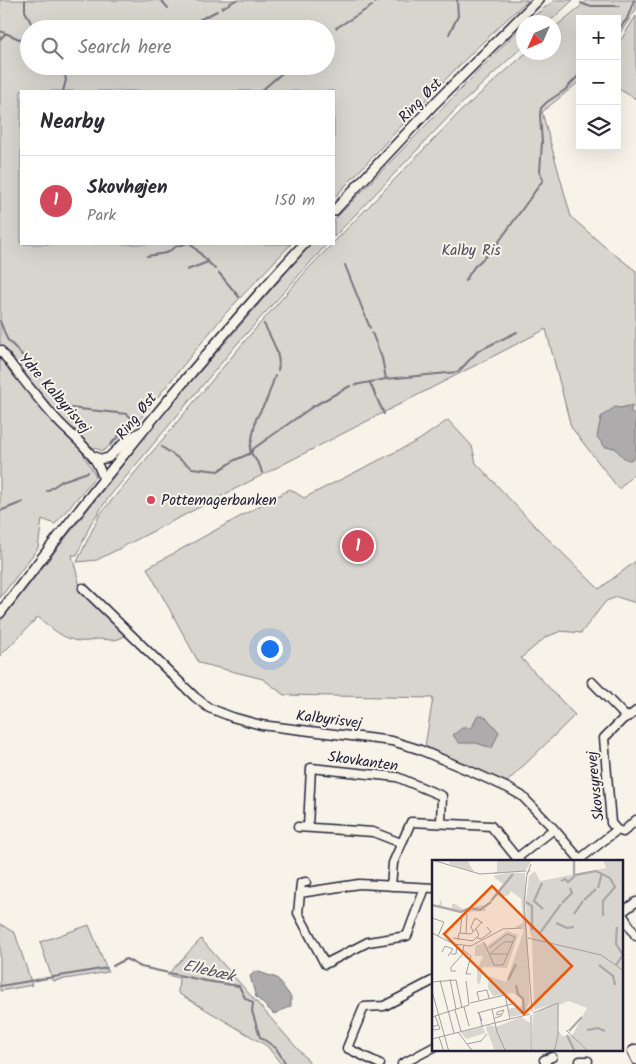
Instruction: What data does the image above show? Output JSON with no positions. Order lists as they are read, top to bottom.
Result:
{
  "streets": {
    "main road": ["Ring Øst"],
    "street": [
      "Ydre Kalbyrisvej",
      "Kalbyrisvej",
      "Skovkanten",
      "Skovsyrevej"
    ]
  },
  "crossings": [
    ["Ring Øst", "Ydre Kalbyrisvej"]
  ],
  "water": ["Ellebæk"],
  "parks": ["Kalby Ris"],
  "places": ["Pottemagerbanken"],
  "north": "bottom left",
  "page": {
    "map_buttons": ["+", "−"],
    "search": "Search here",
    "heading": "Nearby",
    "list": [
      {
        "mark": "1",
        "name": "Skovhøjen",
        "note": "Park",
        "value": "150 m"
      }
    ],
    "pins": "1"
  }
}
